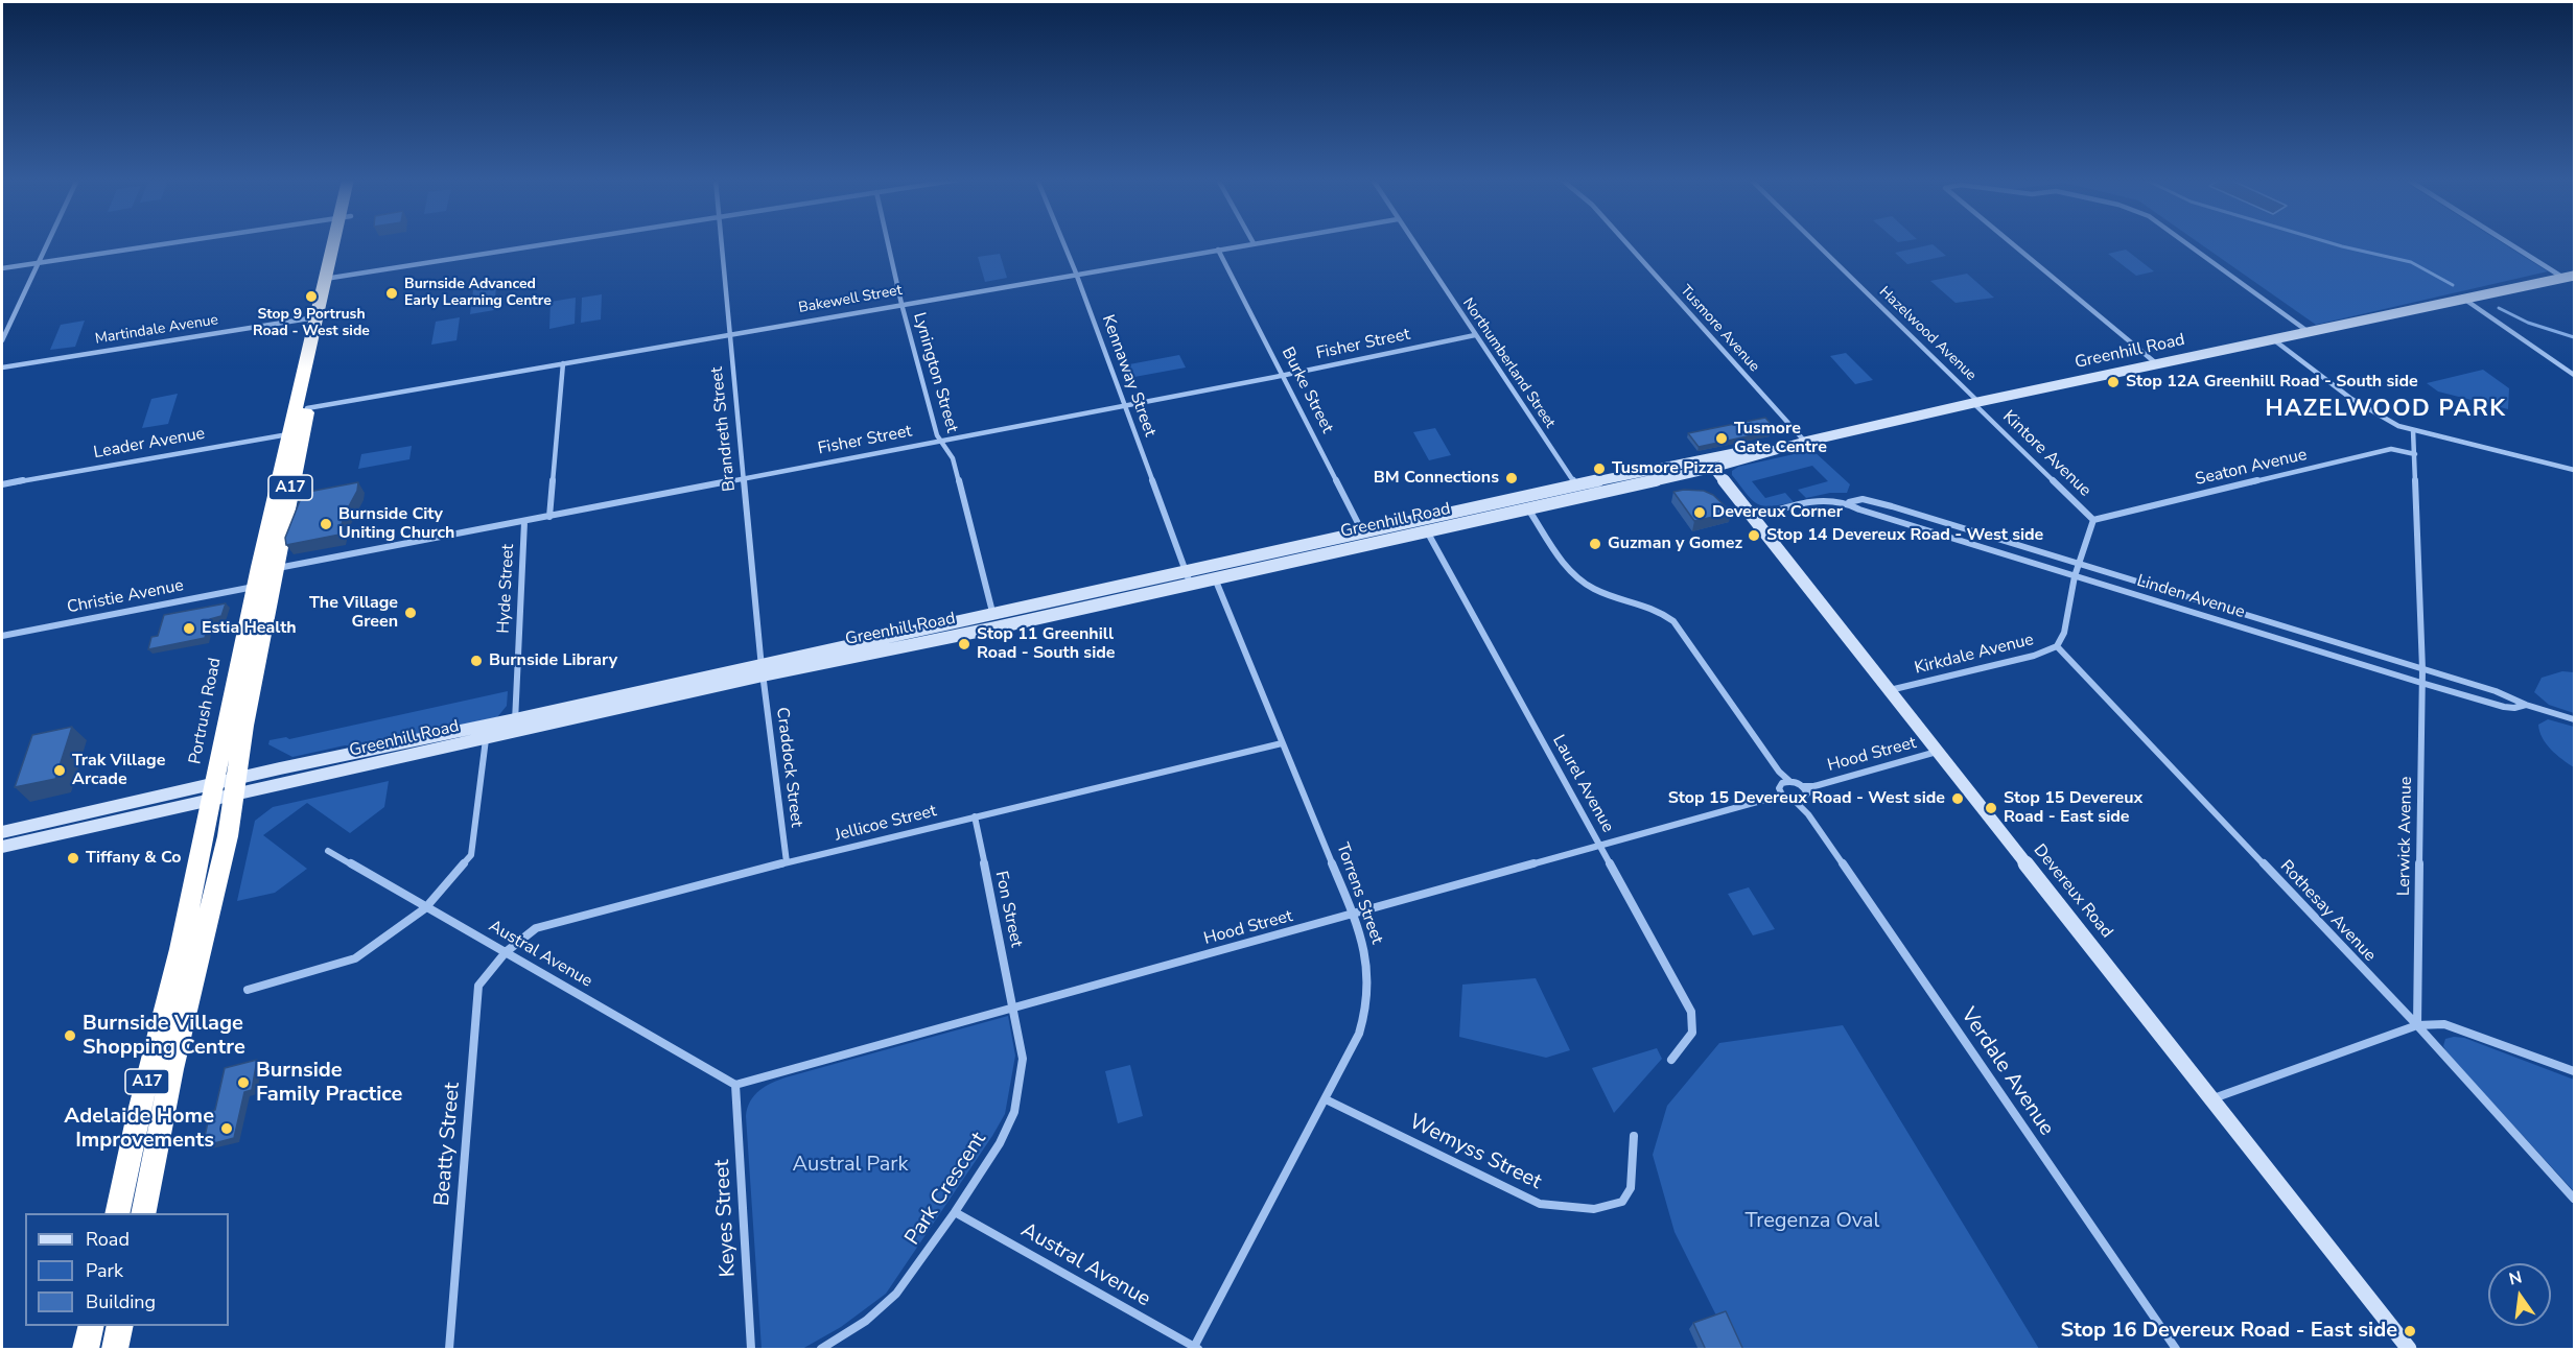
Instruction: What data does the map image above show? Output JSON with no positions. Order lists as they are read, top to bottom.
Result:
{
  "streets": {
    "highway": ["A17", "Portrush Road"],
    "main road": ["Greenhill Road", "Devereux Road"],
    "street": [
      "Bakewell Street",
      "Tusmore Avenue",
      "Martindale Avenue",
      "Hazelwood Avenue",
      "Fisher Street",
      "Northumberland Street",
      "Lynington Street",
      "Kennaway Street",
      "Burke Street",
      "Brandreth Street",
      "Leader Avenue",
      "Kintore Avenue",
      "Seaton Avenue",
      "Hyde Street",
      "Christie Avenue",
      "Linden Avenue",
      "Kirkdale Avenue",
      "Hood Street",
      "Craddock Street",
      "Laurel Avenue",
      "Jellicoe Street",
      "Lerwick Avenue",
      "Torrens Street",
      "Fon Street",
      "Rothesay Avenue",
      "Austral Avenue",
      "Verdale Avenue",
      "Beatty Street",
      "Wemyss Street",
      "Park Crescent",
      "Keyes Street"
    ]
  },
  "crossings": [
    ["Bakewell Street", "Lynington Street"],
    ["Bakewell Street", "Kennaway Street"],
    ["Bakewell Street", "Burke Street"],
    ["Bakewell Street", "Brandreth Street"],
    ["Bakewell Street", "Portrush Road"],
    ["Tusmore Avenue", "Greenhill Road"],
    ["Martindale Avenue", "Portrush Road"],
    ["Hazelwood Avenue", "Greenhill Road"],
    ["Hazelwood Avenue", "Kintore Avenue"],
    ["Fisher Street", "Northumberland Street"],
    ["Fisher Street", "Lynington Street"],
    ["Fisher Street", "Kennaway Street"],
    ["Fisher Street", "Burke Street"],
    ["Fisher Street", "Brandreth Street"],
    ["Fisher Street", "Hyde Street"],
    ["Fisher Street", "Portrush Road"],
    ["Greenhill Road", "Northumberland Street"],
    ["Greenhill Road", "Lynington Street"],
    ["Greenhill Road", "Kennaway Street"],
    ["Greenhill Road", "Burke Street"],
    ["Greenhill Road", "Brandreth Street"],
    ["Greenhill Road", "Kintore Avenue"],
    ["Greenhill Road", "Hyde Street"],
    ["Greenhill Road", "Portrush Road"],
    ["Greenhill Road", "Craddock Street"],
    ["Greenhill Road", "Laurel Avenue"],
    ["Greenhill Road", "Devereux Road"],
    ["Greenhill Road", "Torrens Street"],
    ["Brandreth Street", "Craddock Street"],
    ["Leader Avenue", "Portrush Road"],
    ["Kintore Avenue", "Seaton Avenue"],
    ["Kintore Avenue", "Linden Avenue"],
    ["Kintore Avenue", "Kirkdale Avenue"],
    ["Seaton Avenue", "Lerwick Avenue"],
    ["Christie Avenue", "Portrush Road"],
    ["Linden Avenue", "Kirkdale Avenue"],
    ["Linden Avenue", "Lerwick Avenue"],
    ["Linden Avenue", "Devereux Road"],
    ["Kirkdale Avenue", "Devereux Road"],
    ["Kirkdale Avenue", "Rothesay Avenue"],
    ["Hood Street", "Laurel Avenue"],
    ["Hood Street", "Devereux Road"],
    ["Hood Street", "Torrens Street"],
    ["Hood Street", "Fon Street"],
    ["Hood Street", "Austral Avenue"],
    ["Hood Street", "Verdale Avenue"],
    ["Hood Street", "Park Crescent"],
    ["Hood Street", "Keyes Street"],
    ["Craddock Street", "Jellicoe Street"],
    ["Jellicoe Street", "Torrens Street"],
    ["Jellicoe Street", "Fon Street"],
    ["Jellicoe Street", "Austral Avenue"],
    ["Jellicoe Street", "Beatty Street"],
    ["Lerwick Avenue", "Rothesay Avenue"],
    ["Torrens Street", "Austral Avenue"],
    ["Torrens Street", "Wemyss Street"],
    ["Fon Street", "Park Crescent"],
    ["Austral Avenue", "Beatty Street"],
    ["Austral Avenue", "Park Crescent"],
    ["Austral Avenue", "Keyes Street"]
  ],
  "districts": ["HAZELWOOD PARK"],
  "parks": ["Austral Park", "Tregenza Oval"],
  "places": [
    "Burnside Advanced Early Learning Centre",
    "Stop 9 Portrush Road - West side",
    "Stop 12A Greenhill Road - South side",
    "Tusmore Gate Centre",
    "Tusmore Pizza",
    "BM Connections",
    "Devereux Corner",
    "Burnside City Uniting Church",
    "Stop 14 Devereux Road - West side",
    "Guzman y Gomez",
    "The Village Green",
    "Estia Health",
    "Stop 11 Greenhill Road - South side",
    "Burnside Library",
    "Trak Village Arcade",
    "Stop 15 Devereux Road - West side",
    "Stop 15 Devereux Road - East side",
    "Tiffany & Co",
    "Burnside Village Shopping Centre",
    "Burnside Family Practice",
    "Adelaide Home Improvements",
    "Stop 16 Devereux Road - East side"
  ],
  "legend": ["Road", "Park", "Building"],
  "north": "top"
}
